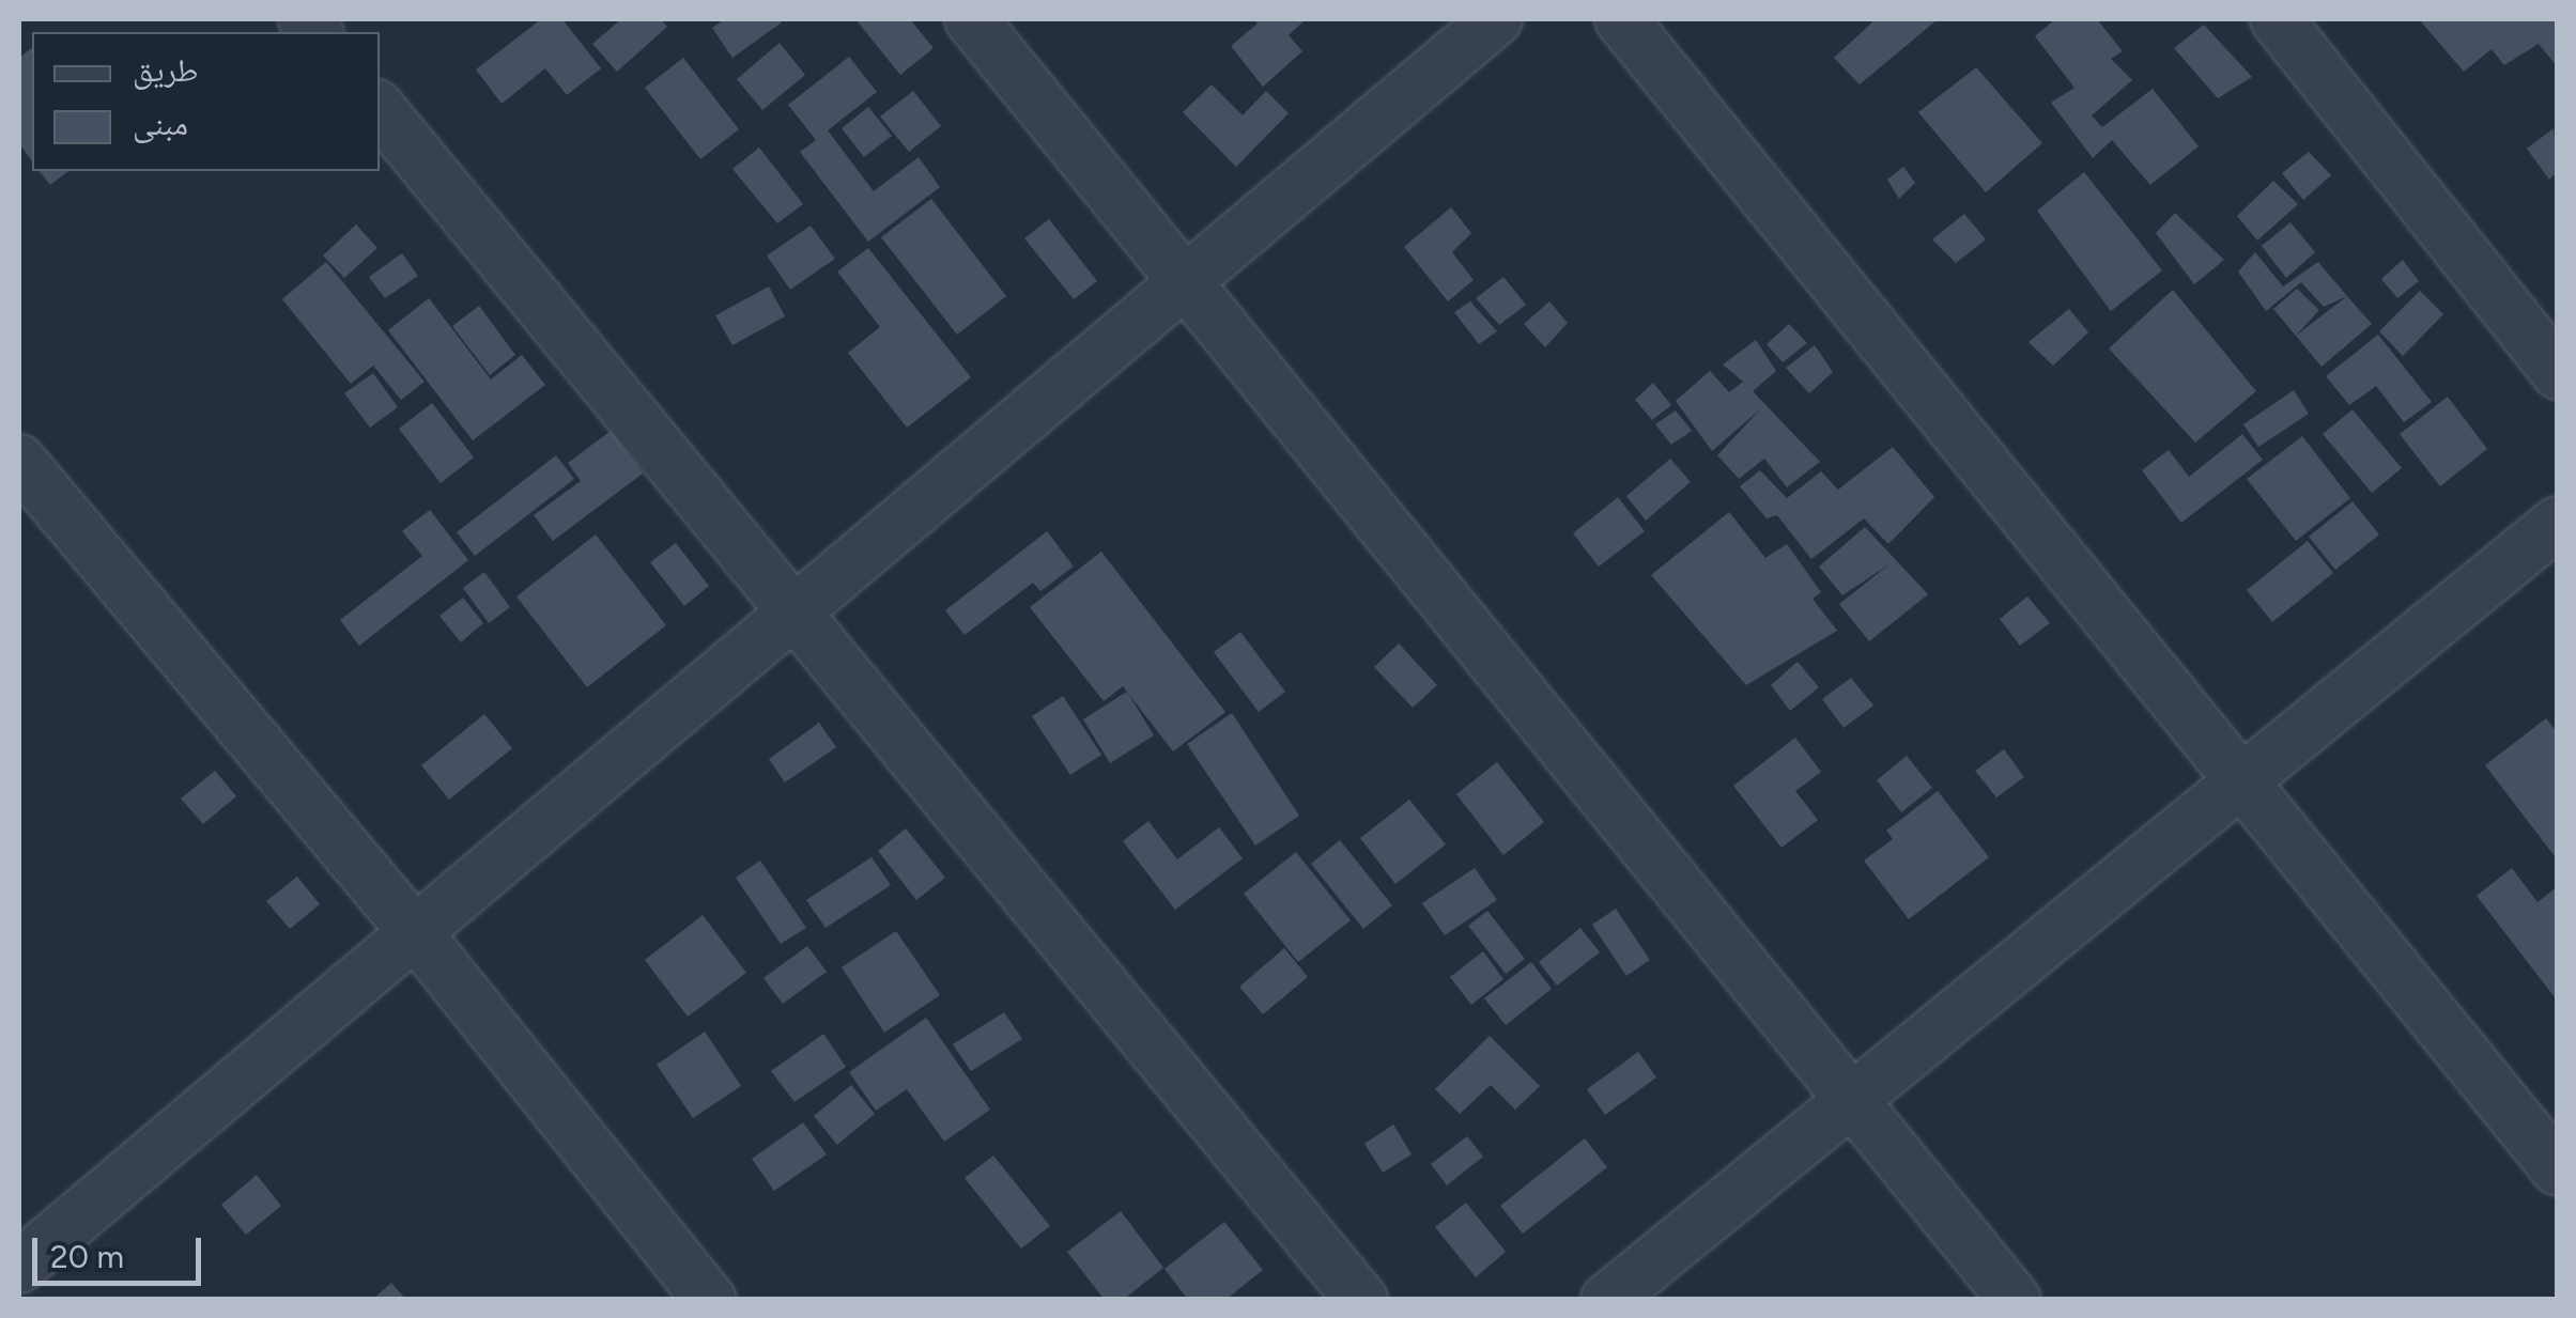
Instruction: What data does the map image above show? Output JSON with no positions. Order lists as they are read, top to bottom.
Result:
{
  "legend": ["طريق", "مبنى"],
  "scale_bar": "20 m"
}
